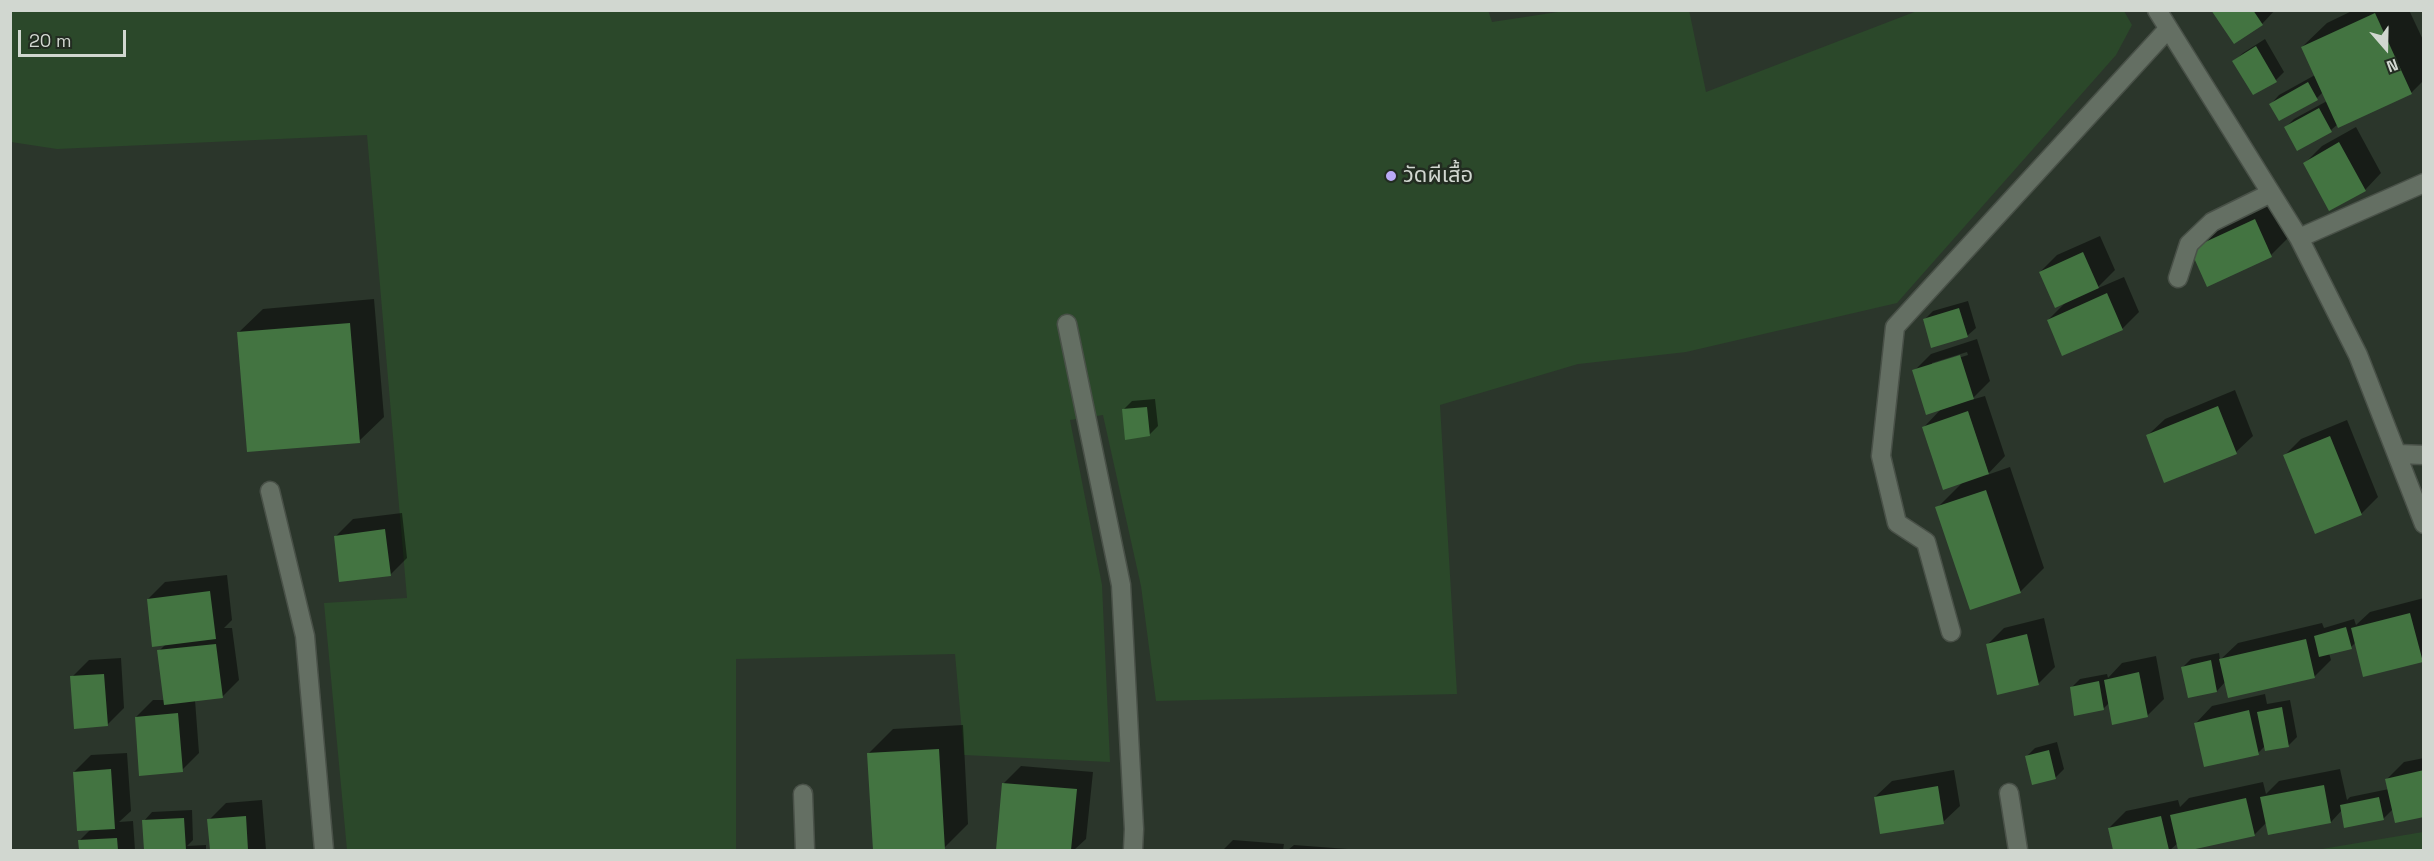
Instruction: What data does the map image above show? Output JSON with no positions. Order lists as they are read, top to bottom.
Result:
{
  "places": ["วัดผีเสื้อ"],
  "scale_bar": "20 m",
  "north": "bottom"
}
